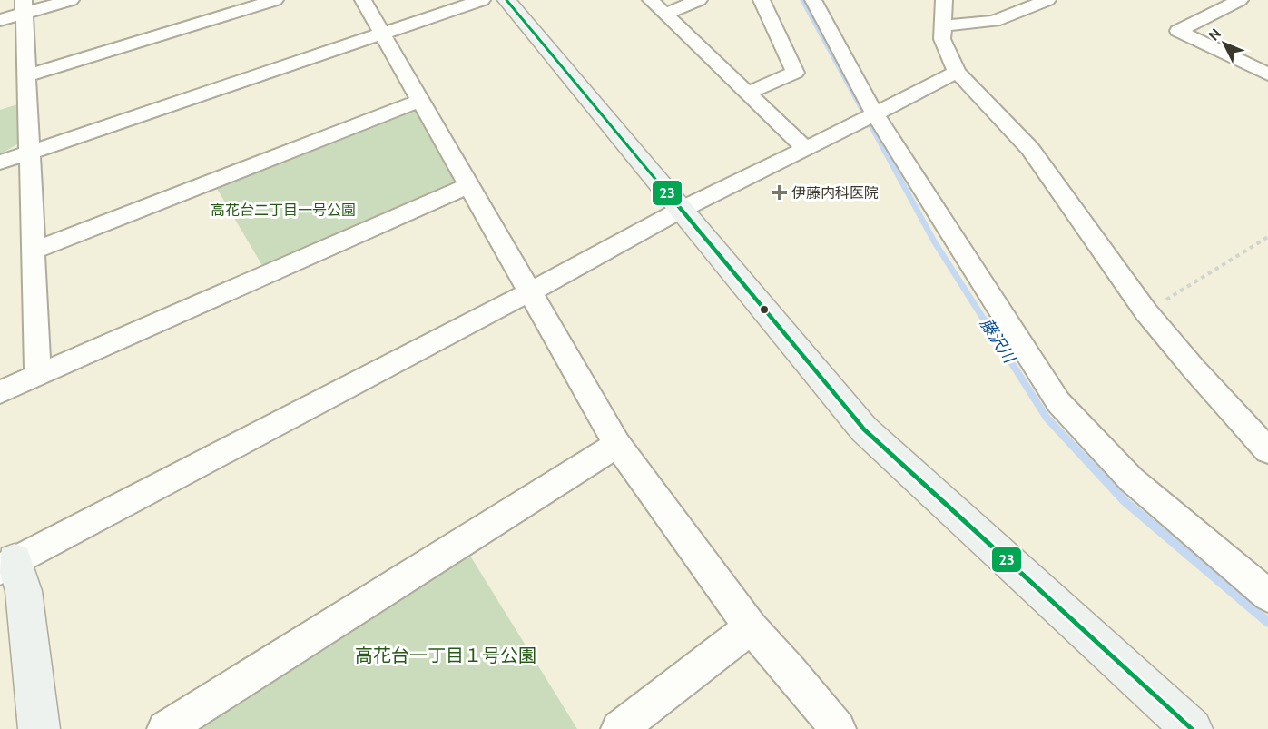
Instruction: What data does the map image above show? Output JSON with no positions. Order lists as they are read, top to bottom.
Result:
{
  "water": ["藤沢川"],
  "parks": ["高花台二丁目一号公園", "高花台一丁目１号公園"],
  "places": {
    "health": ["伊藤内科医院"]
  },
  "lines": ["transit line 23"],
  "north": "top left"
}
